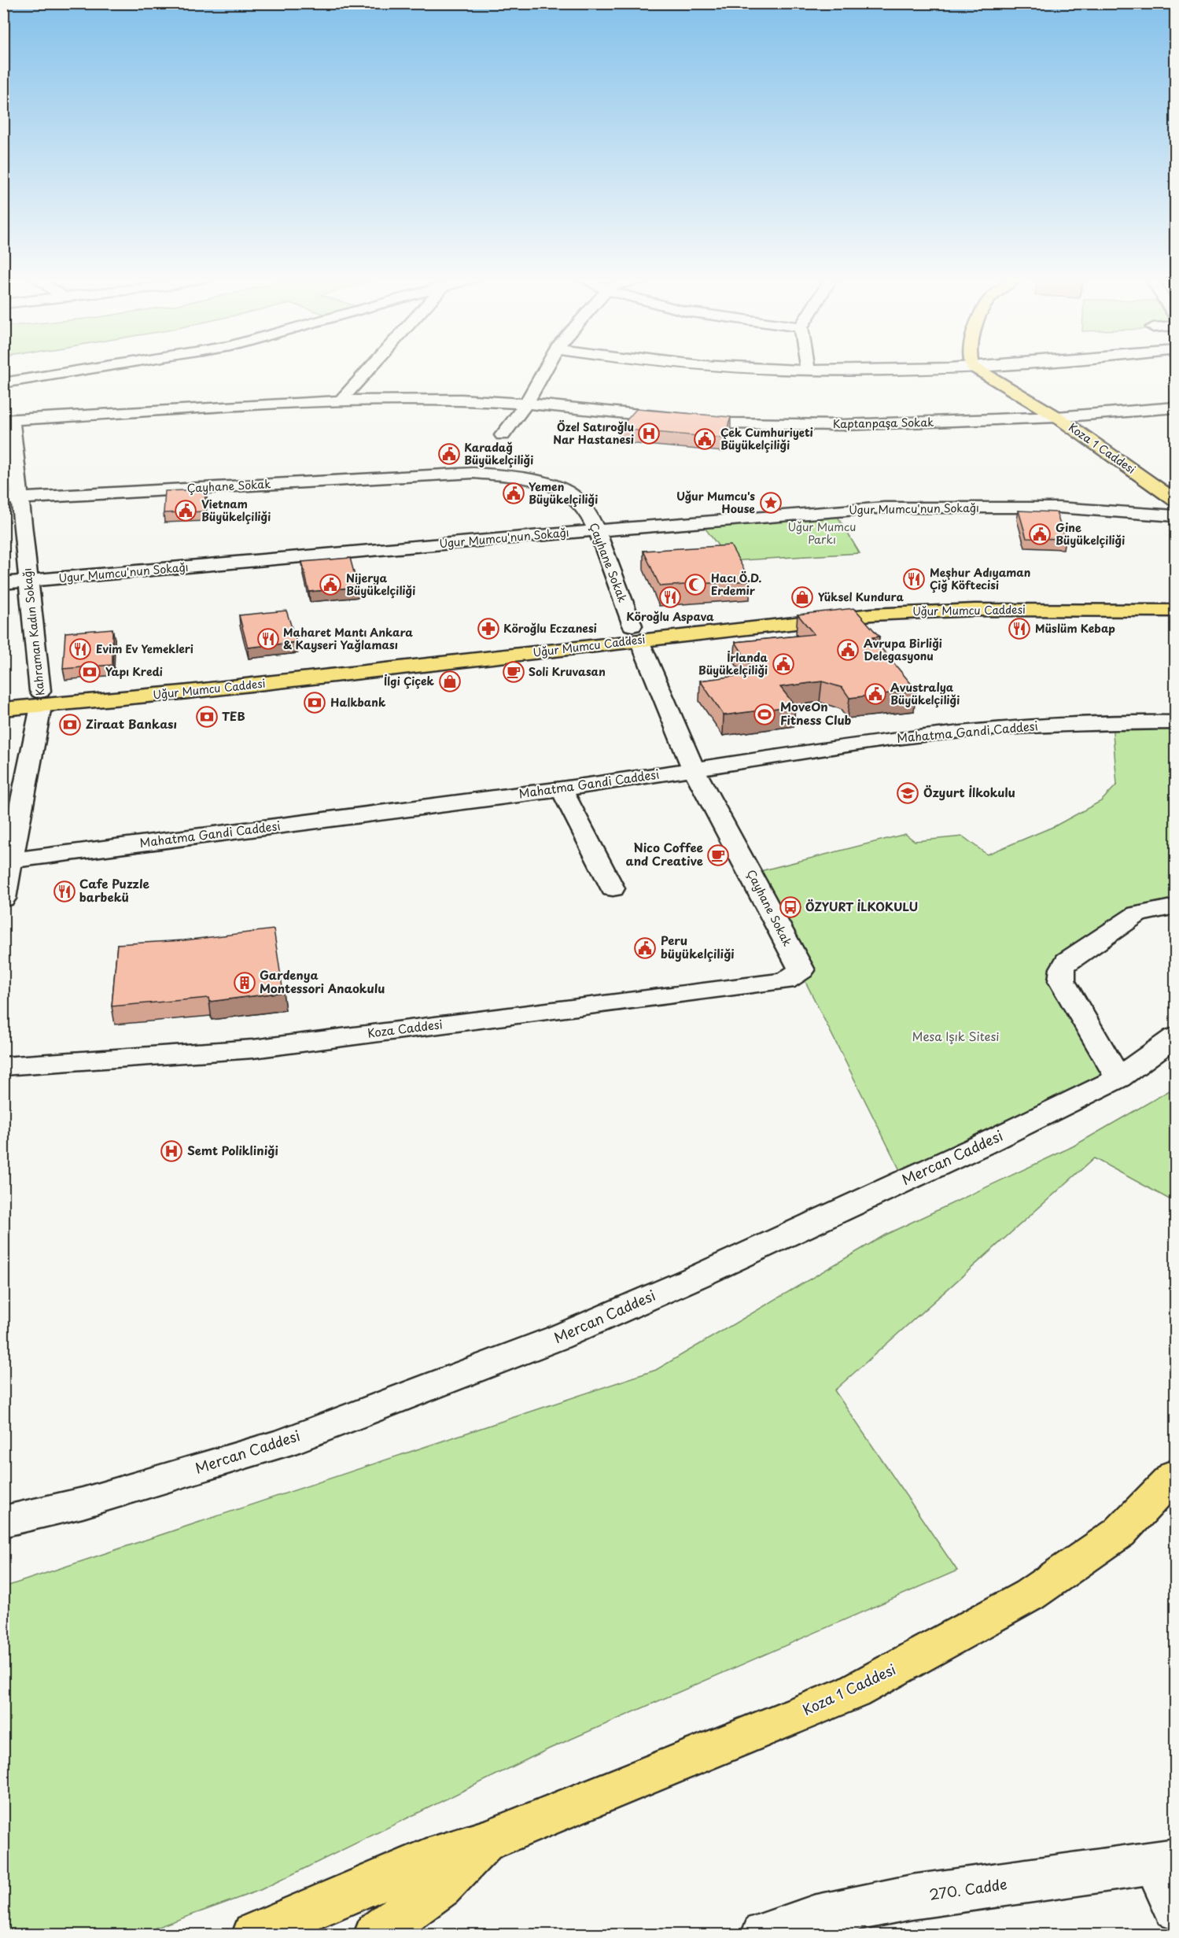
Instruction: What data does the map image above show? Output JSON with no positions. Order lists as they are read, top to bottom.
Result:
{
  "streets": {
    "main road": ["Koza 1 Caddesi", "Uğur Mumcu Caddesi"],
    "street": [
      "Kaptanpaşa Sokak",
      "Çayhane Sokak",
      "Ugur Mumcu'nun Sokağı",
      "Kahraman Kadın Sokağı",
      "Mahatma Gandi Caddesi",
      "Koza Caddesi",
      "Mercan Caddesi",
      "270. Cadde"
    ]
  },
  "crossings": [
    ["Kaptanpaşa Sokak", "Koza 1 Caddesi"],
    ["Kaptanpaşa Sokak", "Kahraman Kadın Sokağı"],
    ["Çayhane Sokak", "Ugur Mumcu'nun Sokağı"],
    ["Çayhane Sokak", "Uğur Mumcu Caddesi"],
    ["Çayhane Sokak", "Kahraman Kadın Sokağı"],
    ["Çayhane Sokak", "Mahatma Gandi Caddesi"],
    ["Çayhane Sokak", "Koza Caddesi"],
    ["Ugur Mumcu'nun Sokağı", "Kahraman Kadın Sokağı"],
    ["Uğur Mumcu Caddesi", "Kahraman Kadın Sokağı"],
    ["Kahraman Kadın Sokağı", "Mahatma Gandi Caddesi"]
  ],
  "parks": ["Uğur Mumcu Parkı", "Mesa Işık Sitesi"],
  "places": {
    "hospital": ["Özel Satıroğlu Nar Hastanesi", "Semt Polikliniği"],
    "public building": [
      "Çek Cumhuriyeti Büyükelçiliği",
      "Karadağ Büyükelçiliği",
      "Yemen Büyükelçiliği",
      "Vietnam Büyükelçiliği",
      "Gine Büyükelçiliği",
      "Nijerya Büyükelçiliği",
      "Avrupa Birliği Delegasyonu",
      "İrlanda Büyükelçiliği",
      "Avustralya Büyükelçiliği",
      "Peru büyükelçiliği"
    ],
    "place": ["Uğur Mumcu's House"],
    "restaurant": [
      "Meşhur Adıyaman Çiğ Köftecisi",
      "Köroğlu Aspava",
      "Müslüm Kebap",
      "Maharet Mantı Ankara & Kayseri Yağlaması",
      "Evim Ev Yemekleri",
      "Cafe Puzzle barbekü"
    ],
    "mosque": ["Hacı Ö.D. Erdemir"],
    "shop": ["Yüksel Kundura", "İlgi Çiçek"],
    "pharmacy": ["Köroğlu Eczanesi"],
    "bank": [
      "Yapı Kredi",
      "Halkbank",
      "TEB",
      "Ziraat Bankası"
    ],
    "cafe": ["Soli Kruvasan", "Nico Coffee and Creative"],
    "sports": ["MoveOn Fitness Club"],
    "school or university": ["Özyurt İlkokulu"],
    "bus stop": ["ÖZYURT İLKOKULU"],
    "building": ["Gardenya Montessori Anaokulu"]
  }
}
